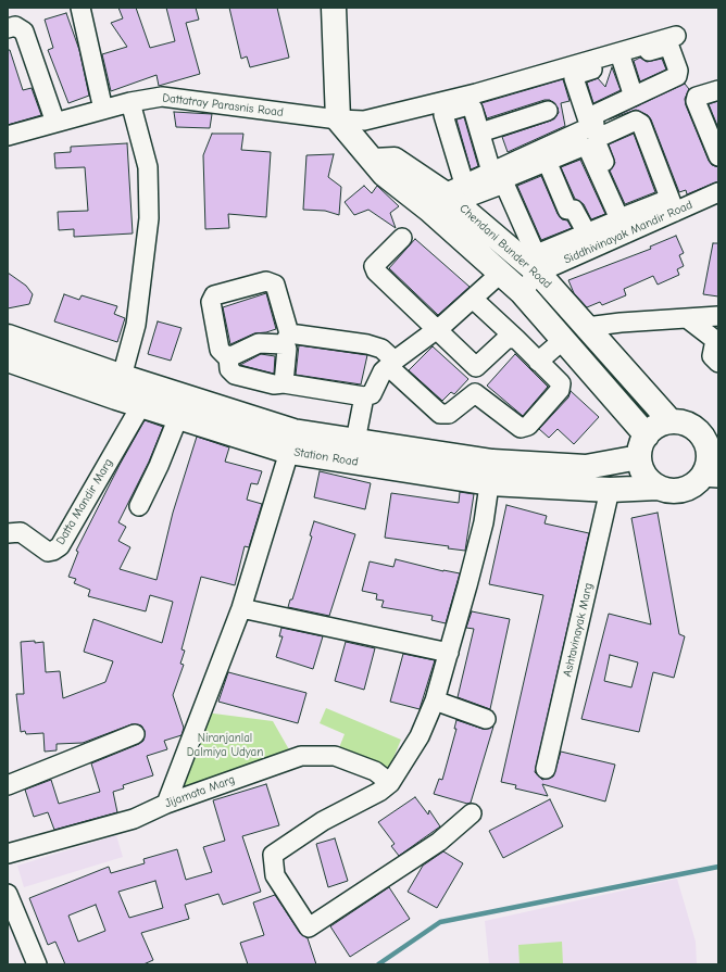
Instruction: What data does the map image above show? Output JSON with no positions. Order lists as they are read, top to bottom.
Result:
{
  "streets": {
    "main road": ["Chendani Bunder Road", "Station Road"],
    "street": [
      "Dattatray Parasnis Road",
      "Siddhivinayak Mandir Road",
      "Datta Mandir Marg",
      "Ashtavinayak Marg",
      "Jijamata Marg"
    ]
  },
  "crossings": [
    ["Dattatray Parasnis Road", "Chendani Bunder Road"],
    ["Siddhivinayak Mandir Road", "Chendani Bunder Road"],
    ["Chendani Bunder Road", "Station Road"],
    ["Station Road", "Datta Mandir Marg"],
    ["Station Road", "Ashtavinayak Marg"]
  ],
  "parks": ["Niranjanlal Dalmiya Udyan"]
}
